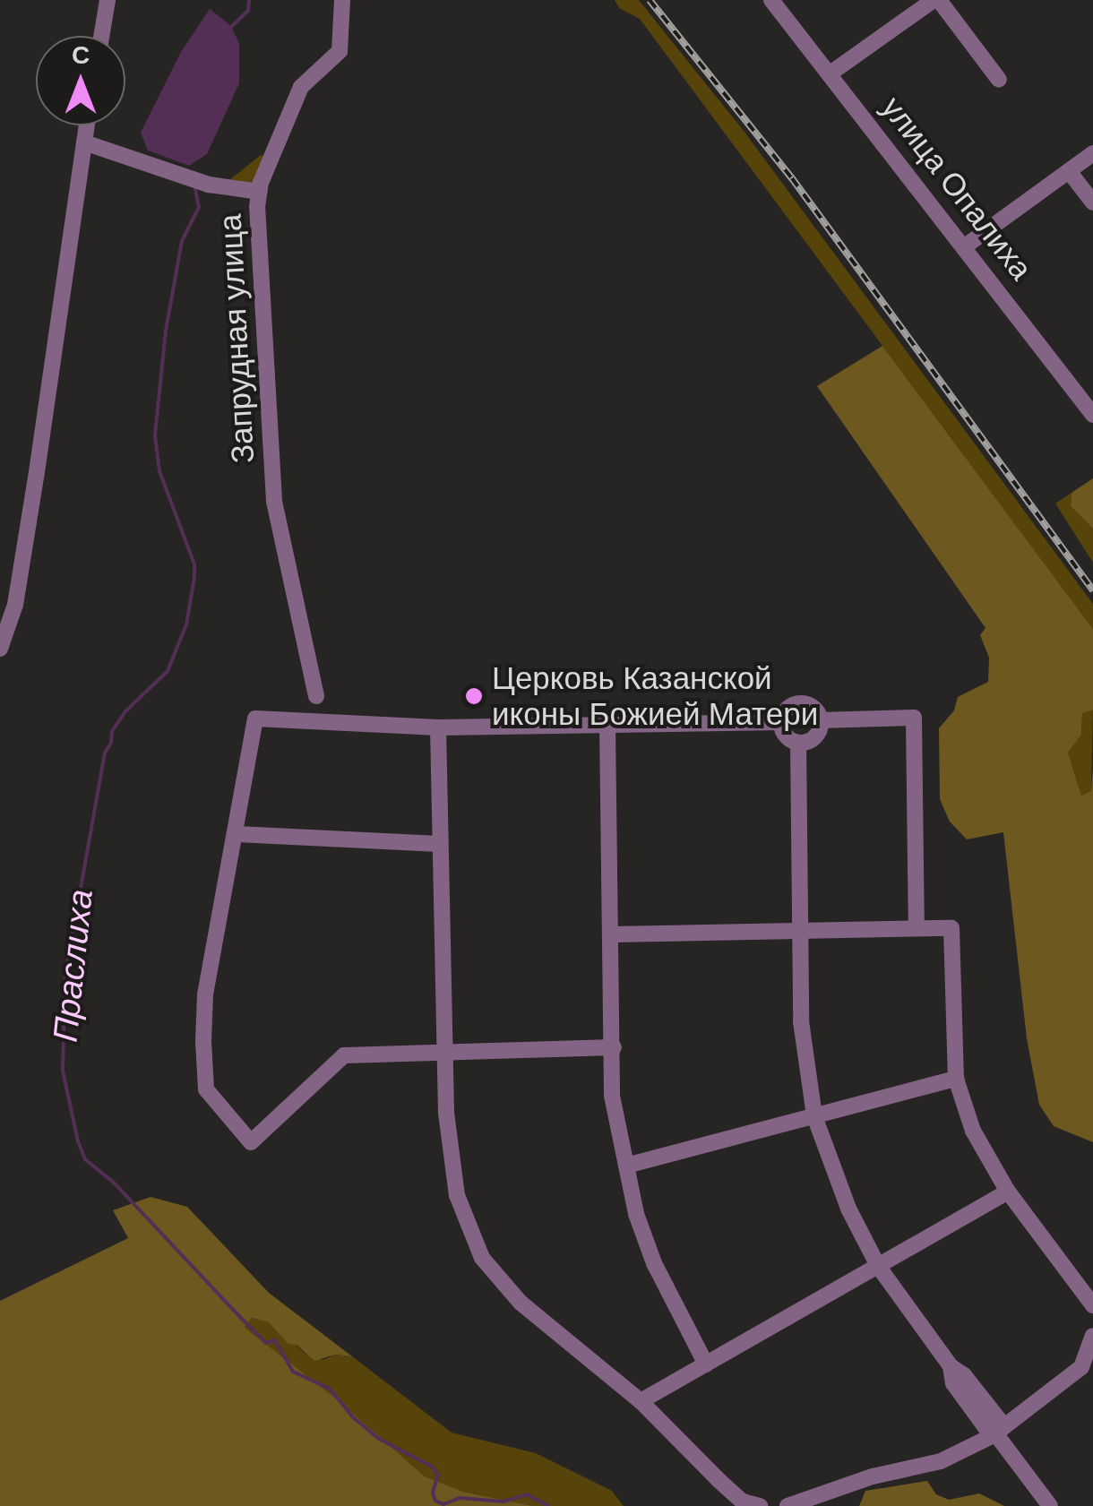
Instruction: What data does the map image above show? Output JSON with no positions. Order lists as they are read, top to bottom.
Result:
{
  "streets": {
    "street": ["улица Опалиха", "Запрудная улица"]
  },
  "water": ["Праслиха"],
  "places": ["Церковь Казанской иконы Божией Матери"],
  "north": "top"
}
